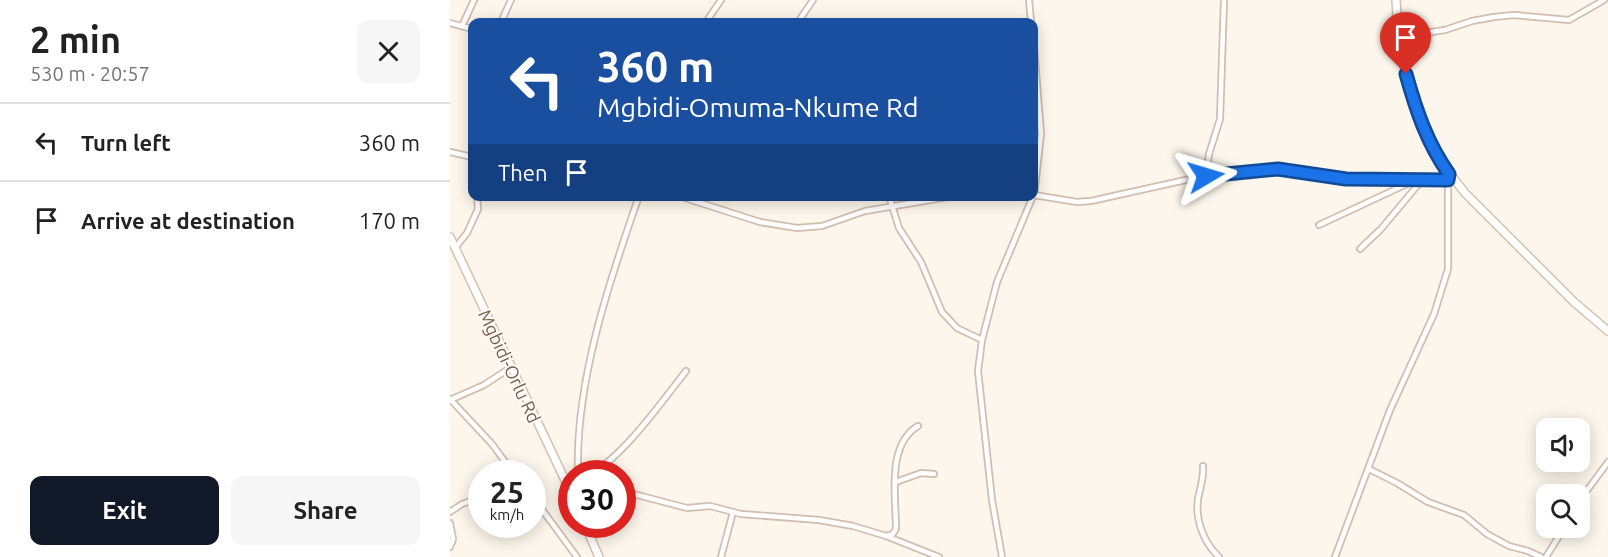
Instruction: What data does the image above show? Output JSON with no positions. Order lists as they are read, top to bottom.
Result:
{
  "streets": {
    "street": ["Mgbidi-Orlu Rd"]
  },
  "page": {
    "heading": ["2 min", "530 m · 20:57"],
    "turn": ["360 m", "Mgbidi-Omuma-Nkume Rd"],
    "list": [
      {
        "name": "Turn left",
        "value": "360 m"
      },
      {
        "name": "Arrive at destination",
        "value": "170 m"
      }
    ],
    "then": "Then",
    "speed": "25 km/h",
    "limit": "30",
    "buttons": ["Exit", "Share"]
  }
}
